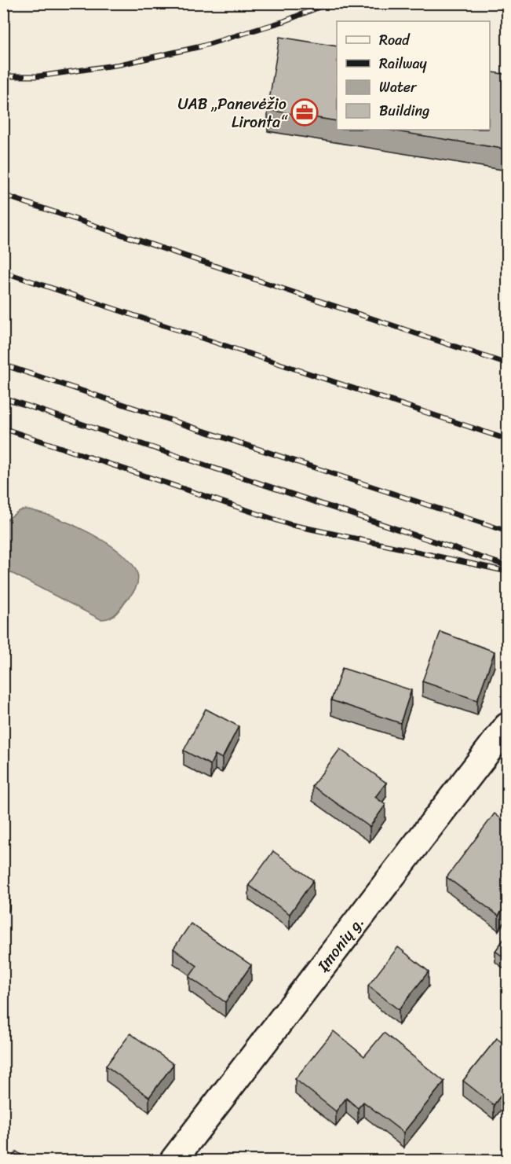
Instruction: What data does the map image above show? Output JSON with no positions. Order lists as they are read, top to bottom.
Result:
{
  "streets": {
    "street": ["Įmonių g."]
  },
  "places": {
    "office": ["UAB „Panevėžio Lironta“"]
  },
  "legend": [
    "Road",
    "Railway",
    "Water",
    "Building"
  ]
}
